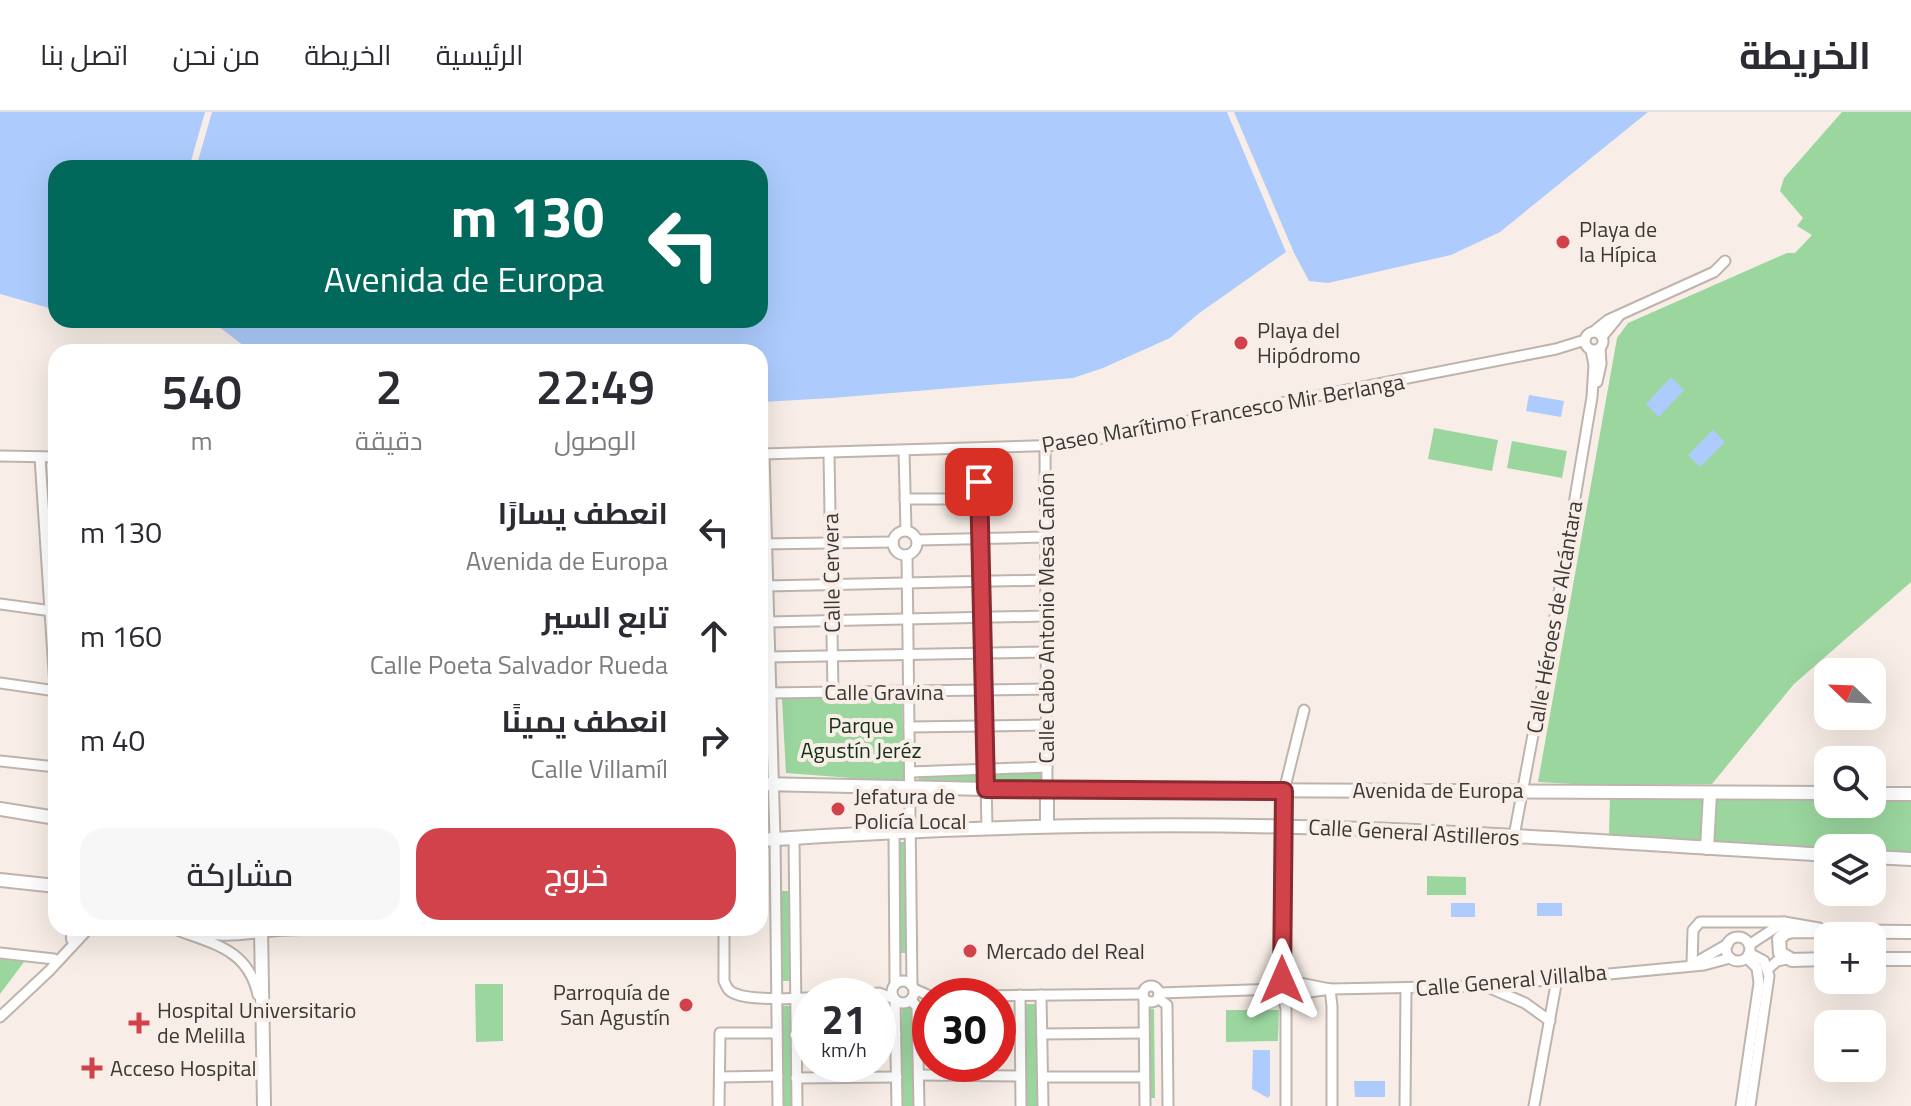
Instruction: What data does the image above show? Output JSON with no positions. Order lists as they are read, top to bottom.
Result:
{
  "streets": {
    "main road": ["Avenida de Europa", "Calle General Astilleros"],
    "street": [
      "Paseo Marítimo Francesco Mir Berlanga",
      "Calle Cervera",
      "Calle Héroes de Alcántara",
      "Calle Cabo Antonio Mesa Cañón",
      "Calle Gravina",
      "Calle General Villalba"
    ]
  },
  "crossings": [
    ["Paseo Marítimo Francesco Mir Berlanga", "Calle Cervera"],
    ["Paseo Marítimo Francesco Mir Berlanga", "Calle Héroes de Alcántara"],
    ["Paseo Marítimo Francesco Mir Berlanga", "Calle Cabo Antonio Mesa Cañón"],
    ["Calle Cervera", "Calle Gravina"],
    ["Calle Héroes de Alcántara", "Avenida de Europa"],
    ["Calle Héroes de Alcántara", "Calle General Astilleros"],
    ["Calle Cabo Antonio Mesa Cañón", "Calle Gravina"],
    ["Calle Cabo Antonio Mesa Cañón", "Avenida de Europa"]
  ],
  "parks": ["Parque Agustín Jeréz"],
  "places": {
    "other": [
      "Playa de la Hípica",
      "Playa del Hipódromo",
      "Jefatura de Policía Local",
      "Mercado del Real",
      "Parroquía de San Agustín"
    ],
    "health": ["Hospital Universitario de Melilla", "Acceso Hospital"]
  },
  "north": "top left",
  "page": {
    "header": "الخريطة",
    "nav": [
      "الرئيسية",
      "الخريطة",
      "من نحن",
      "اتصل بنا"
    ],
    "turn": ["130 m", "Avenida de Europa"],
    "eta": [
      "22:49",
      "الوصول",
      "2",
      "دقيقة",
      "540",
      "m"
    ],
    "list": [
      {
        "name": "انعطف يسارًا",
        "note": "Avenida de Europa",
        "value": "130 m"
      },
      {
        "name": "تابع السير",
        "note": "Calle Poeta Salvador Rueda",
        "value": "160 m"
      },
      {
        "name": "انعطف يمينًا",
        "note": "Calle Villamíl",
        "value": "40 m"
      }
    ],
    "map_buttons": ["+", "−"],
    "buttons": ["خروج", "مشاركة"],
    "speed": "21 km/h",
    "limit": "30"
  }
}
